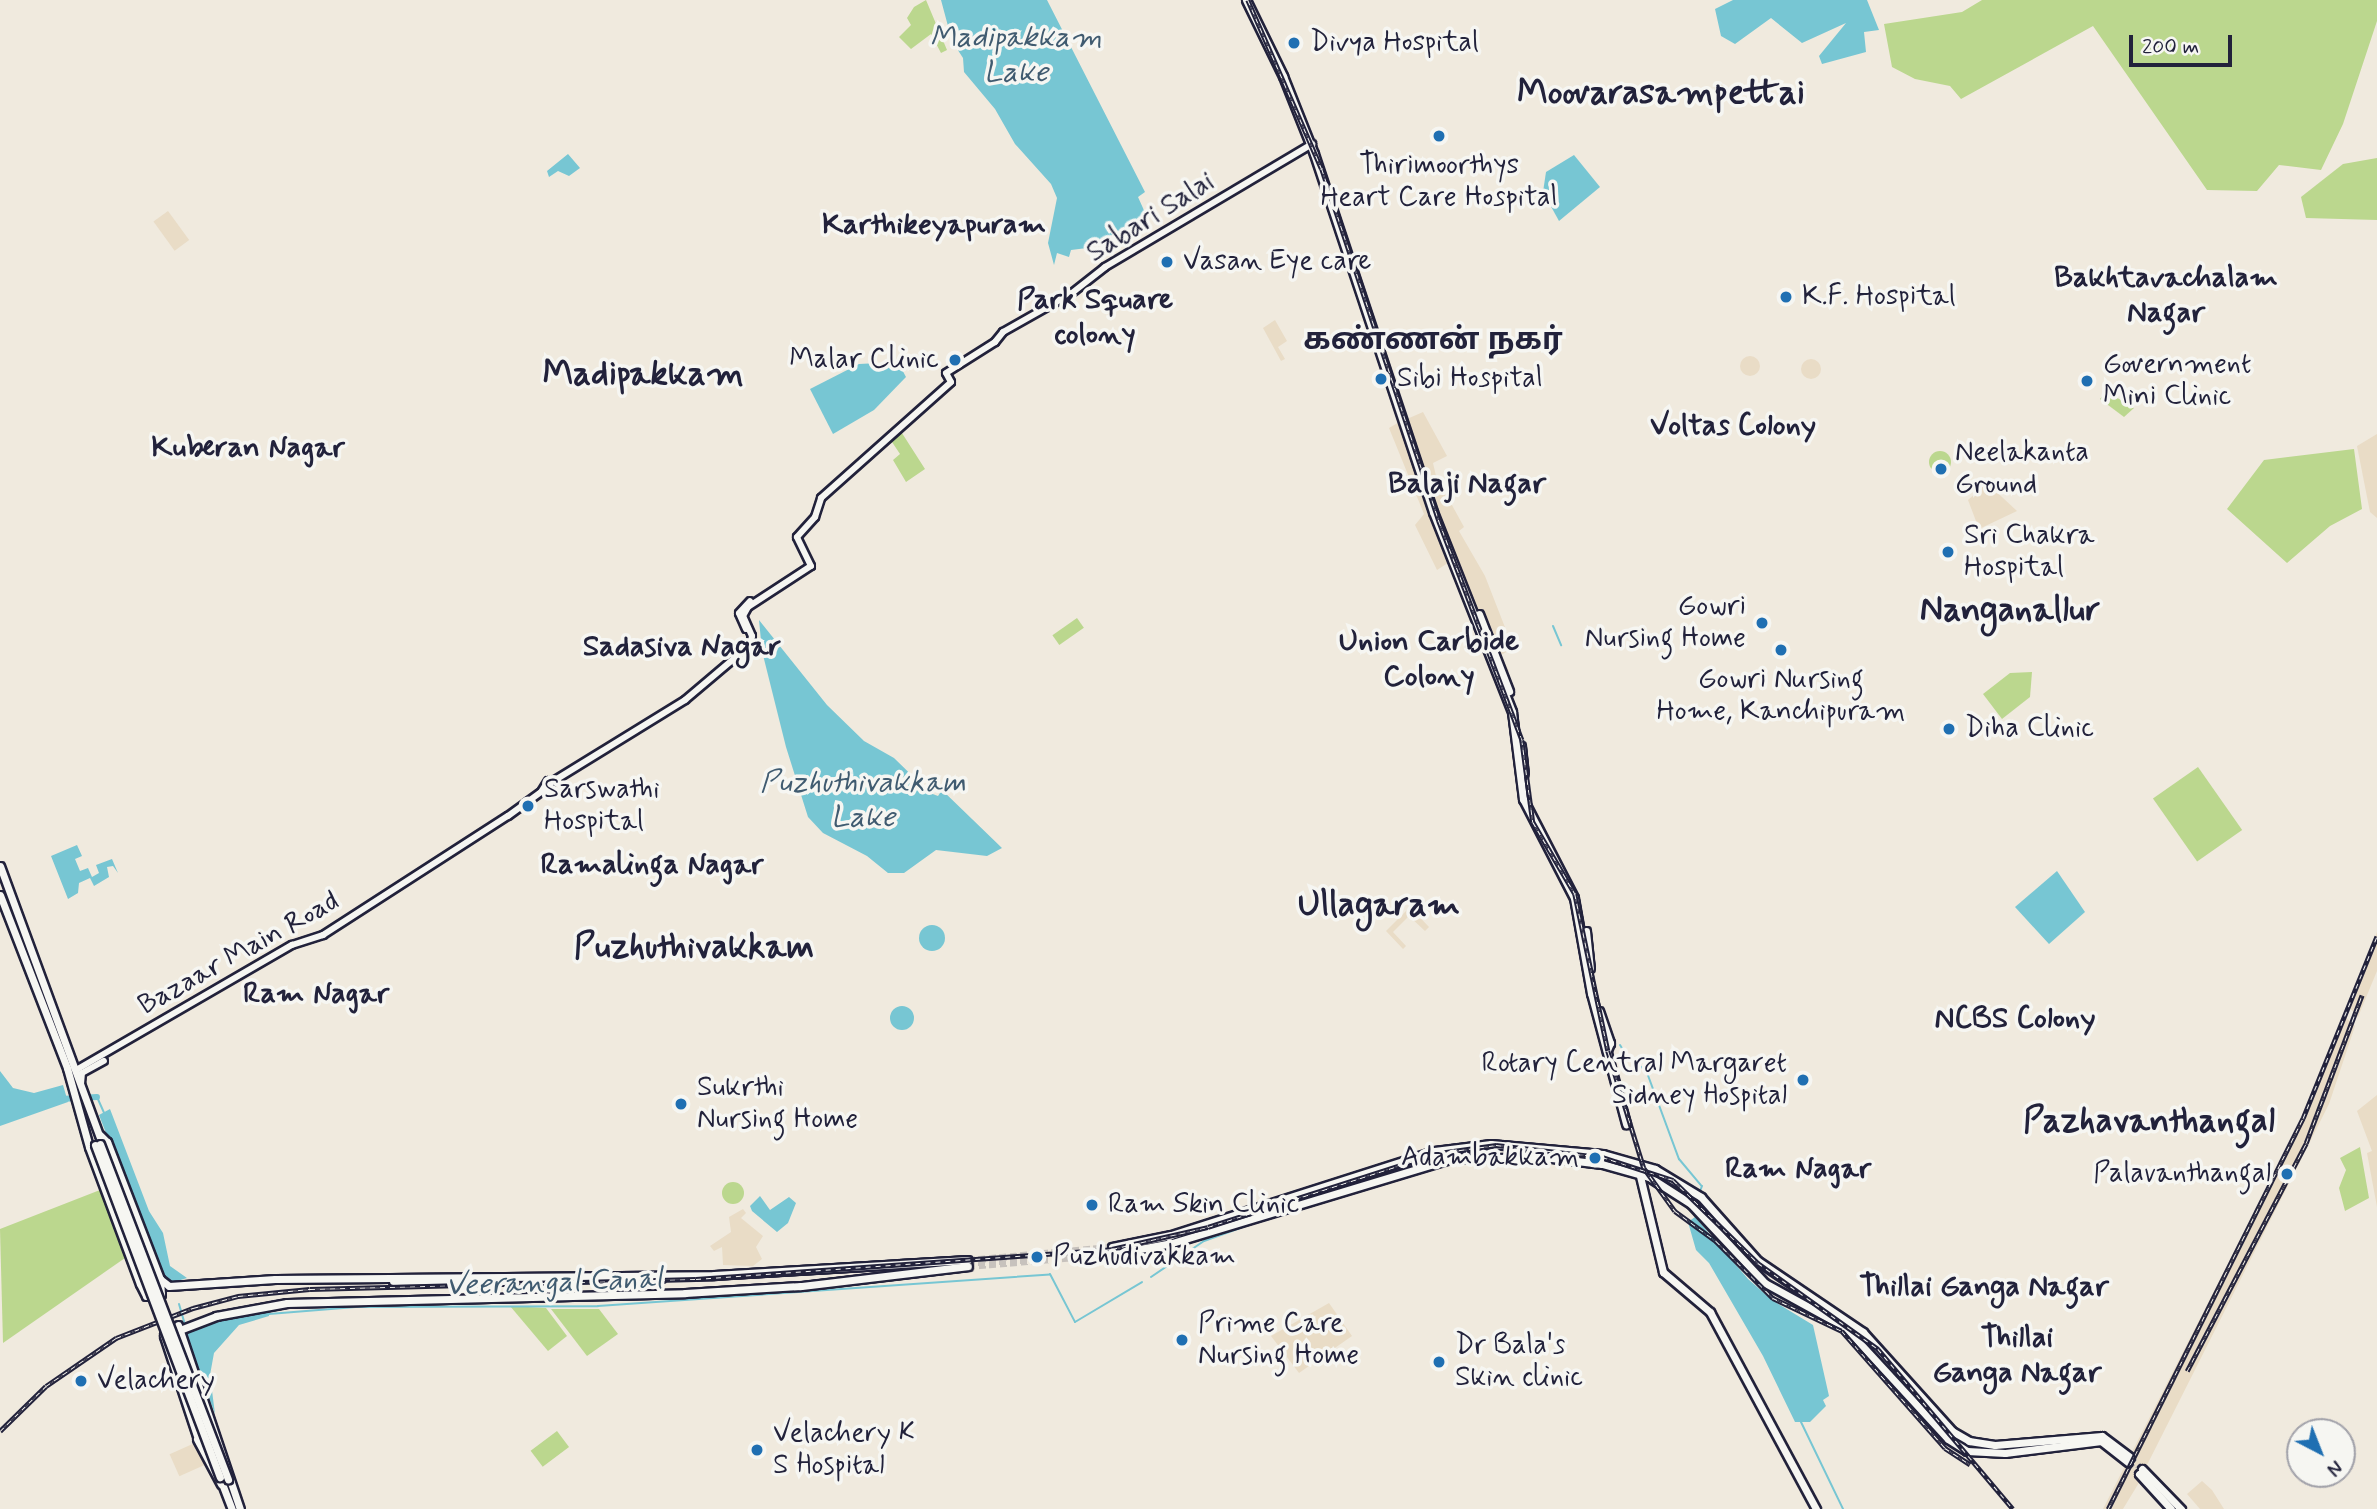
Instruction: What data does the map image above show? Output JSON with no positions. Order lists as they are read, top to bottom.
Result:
{
  "streets": {
    "main road": ["Sabari Salai", "Bazaar Main Road"]
  },
  "crossings": [
    ["Sabari Salai", "Bazaar Main Road"]
  ],
  "districts": [
    "Moovarasampettai",
    "Karthikeyapuram",
    "Bakhtavachalam Nagar",
    "Park Square colony",
    "கண்ணன் நகர்",
    "Madipakkam",
    "Voltas Colony",
    "Kuberan Nagar",
    "Balaji Nagar",
    "Nanganallur",
    "Union Carbide Colony",
    "Sadasiva Nagar",
    "Ramalinga Nagar",
    "Ullagaram",
    "Puzhuthivakkam",
    "Ram Nagar",
    "NCBS Colony",
    "Pazhavanthangal",
    "Ram Nagar",
    "Thillai Ganga Nagar",
    "Thillai Ganga Nagar"
  ],
  "water": ["Madipakkam Lake", "Puzhuthivakkam Lake", "Veerangal Canal"],
  "places": [
    "Divya Hospital",
    "Thirimoorthys Heart Care Hospital",
    "Vasan Eye care",
    "K.F. Hospital",
    "Malar Clinic",
    "Sibi Hospital",
    "Government Mini Clinic",
    "Neelakanta Ground",
    "Sri Chakra Hospital",
    "Gowri Nursing Home",
    "Gowri Nursing Home, Kanchipuram",
    "Diha Clinic",
    "Sarswathi Hospital",
    "Rotary Central Margaret Sidney Hospital",
    "Sukrthi Nursing Home",
    "Adambakkam",
    "Palavanthangal",
    "Ram Skin Clinic",
    "Puzhudivakkam",
    "Prime Care Nursing Home",
    "Dr Bala's Skin clinic",
    "Velachery",
    "Velachery K S Hospital"
  ],
  "scale_bar": "200 m",
  "north": "bottom right"
}
